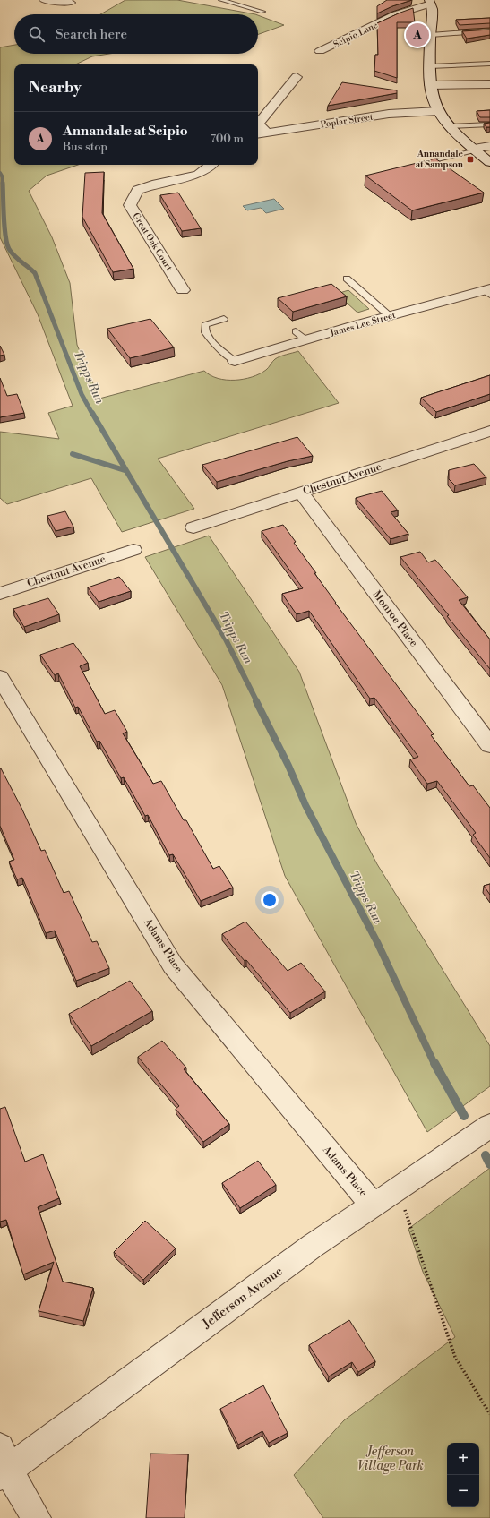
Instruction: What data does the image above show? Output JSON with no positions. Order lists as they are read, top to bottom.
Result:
{
  "streets": {
    "street": [
      "Scipio Lane",
      "Poplar Street",
      "Great Oak Court",
      "James Lee Street",
      "Chestnut Avenue",
      "Monroe Place",
      "Adams Place",
      "Jefferson Avenue"
    ]
  },
  "crossings": [
    ["Chestnut Avenue", "Monroe Place"],
    ["Adams Place", "Jefferson Avenue"]
  ],
  "water": ["Tripps Run"],
  "parks": ["Jefferson Village Park"],
  "places": {
    "transit": ["Annandale at Sampson"]
  },
  "page": {
    "search": "Search here",
    "pins": "A",
    "heading": "Nearby",
    "list": [
      {
        "mark": "A",
        "name": "Annandale at Scipio",
        "note": "Bus stop",
        "value": "700 m"
      }
    ],
    "map_buttons": ["+", "−"]
  }
}
